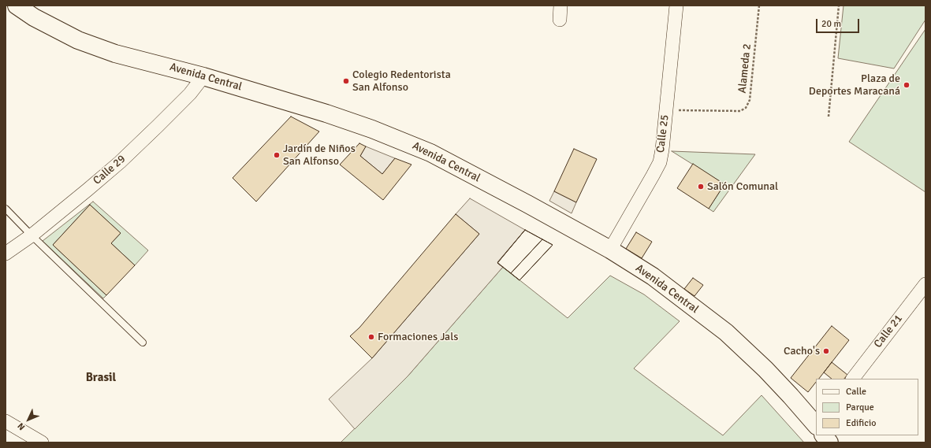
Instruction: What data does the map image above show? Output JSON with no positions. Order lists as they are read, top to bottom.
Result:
{
  "streets": {
    "main road": ["Avenida Central"],
    "street": ["Calle 25", "Calle 29", "Calle 21"],
    "path": ["Alameda 2"]
  },
  "crossings": [
    ["Alameda 2", "Calle 25"],
    ["Avenida Central", "Calle 25"],
    ["Avenida Central", "Calle 29"]
  ],
  "districts": ["Brasil"],
  "places": [
    "Colegio Redentorista San Alfonso",
    "Plaza de Deportes Maracaná",
    "Jardín de Niños San Alfonso",
    "Salón Comunal",
    "Formaciones Jals",
    "Cacho's"
  ],
  "legend": ["Calle", "Parque", "Edificio"],
  "scale_bar": "20 m",
  "north": "bottom left"
}
